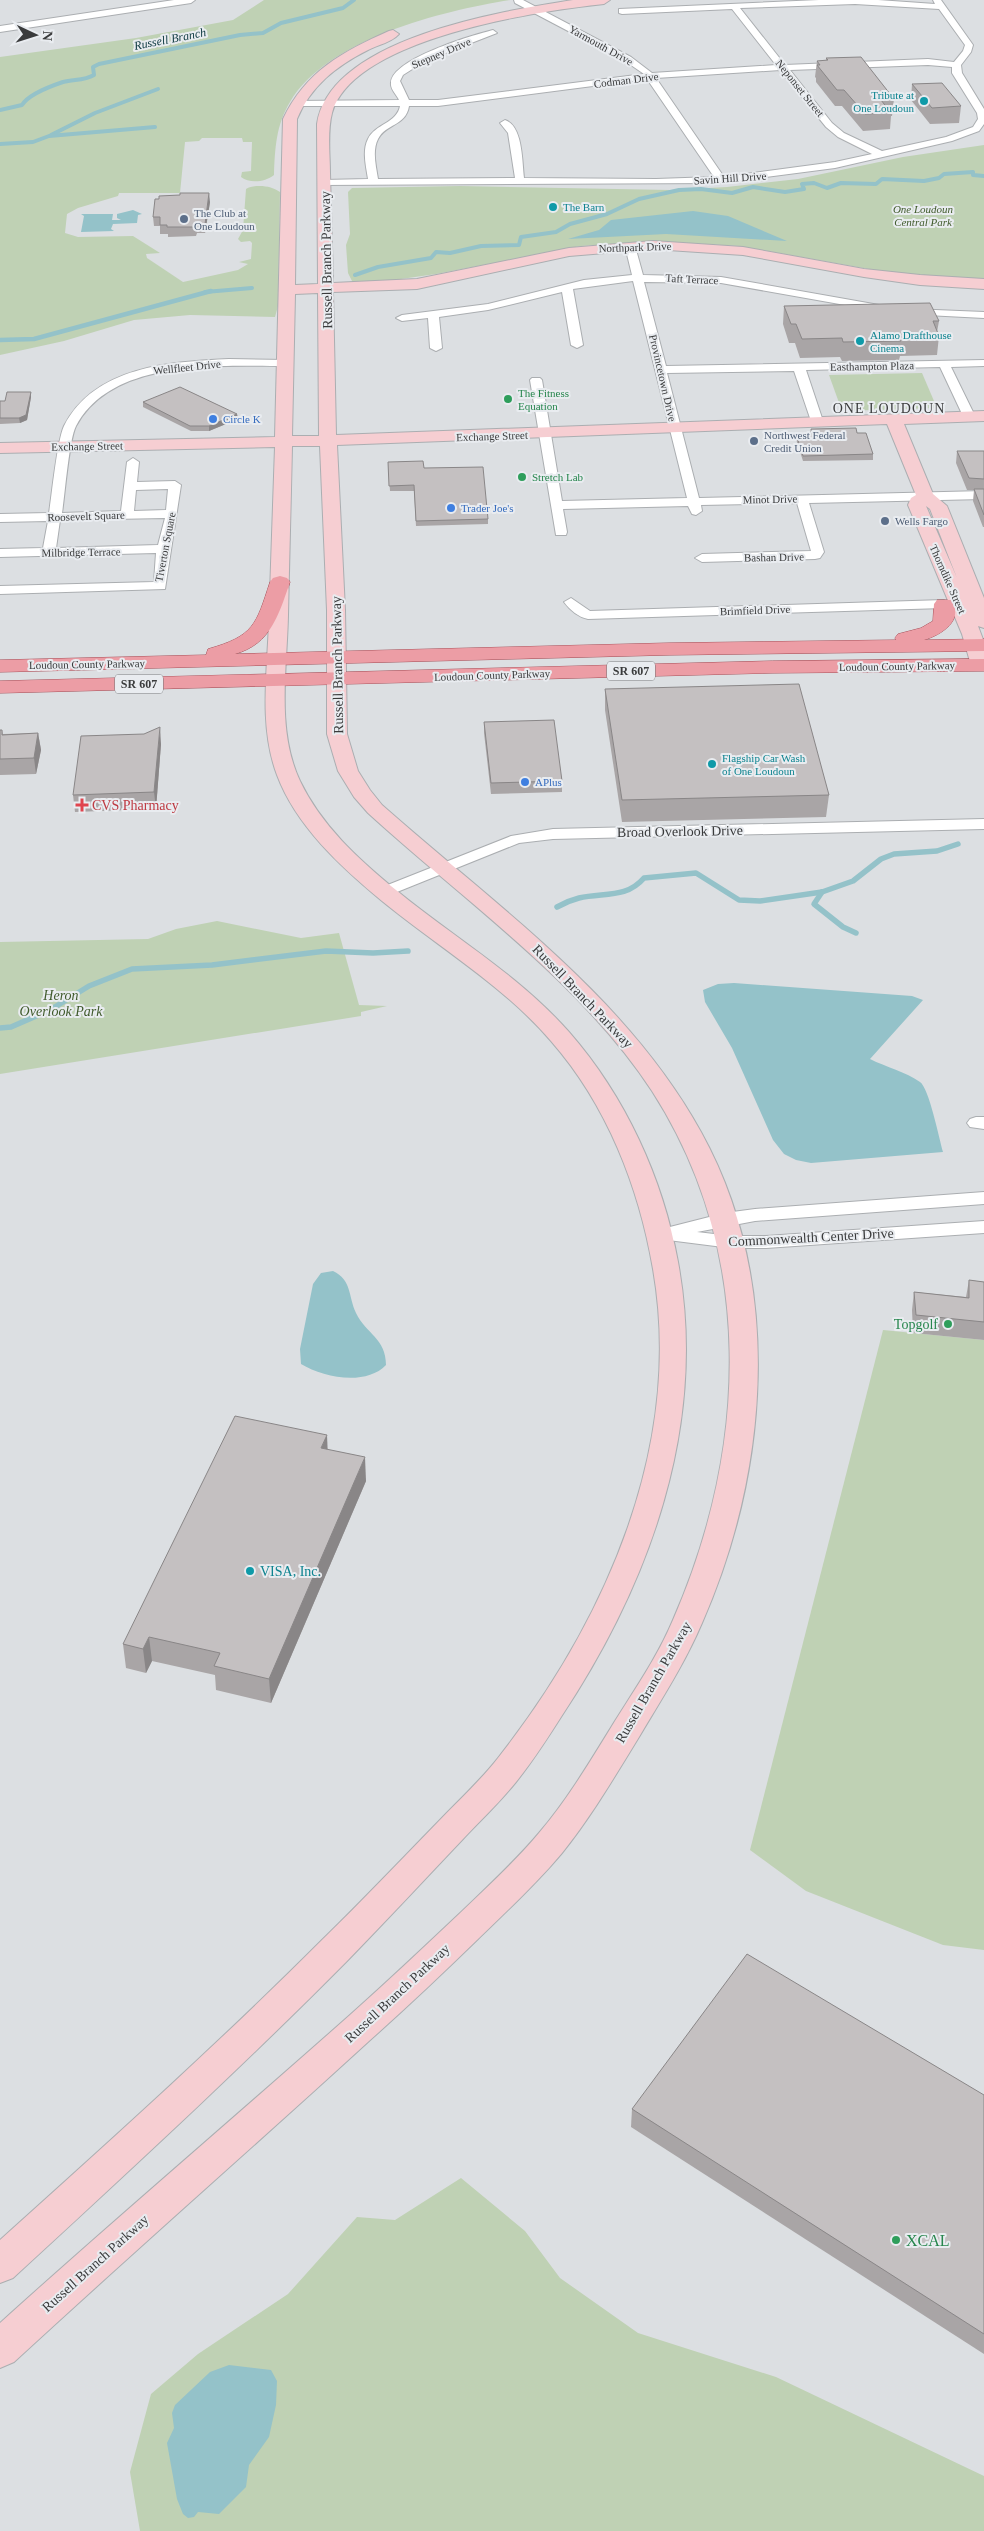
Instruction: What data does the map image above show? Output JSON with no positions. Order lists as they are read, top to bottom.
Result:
{
  "streets": {
    "main road": [
      "Northpark Drive",
      "Russell Branch Parkway",
      "Exchange Street",
      "Thorndike Street",
      "Loudoun County Parkway",
      "SR 607"
    ],
    "street": [
      "Yarmouth Drive",
      "Stepney Drive",
      "Codman Drive",
      "Neponset Street",
      "Savin Hill Drive",
      "Taft Terrace",
      "Easthampton Plaza",
      "Wellfleet Drive",
      "Provincetown Drive",
      "Minot Drive",
      "Roosevelt Square",
      "Tiverton Square",
      "Milbridge Terrace",
      "Bashan Drive",
      "Brimfield Drive",
      "Broad Overlook Drive",
      "Commonwealth Center Drive"
    ]
  },
  "crossings": [
    ["Yarmouth Drive", "Codman Drive"],
    ["Yarmouth Drive", "Savin Hill Drive"],
    ["Yarmouth Drive", "Russell Branch Parkway"],
    ["Stepney Drive", "Codman Drive"],
    ["Codman Drive", "Neponset Street"],
    ["Codman Drive", "Savin Hill Drive"],
    ["Codman Drive", "Russell Branch Parkway"],
    ["Neponset Street", "Savin Hill Drive"],
    ["Savin Hill Drive", "Russell Branch Parkway"],
    ["Northpark Drive", "Russell Branch Parkway"],
    ["Northpark Drive", "Provincetown Drive"],
    ["Russell Branch Parkway", "Exchange Street"],
    ["Russell Branch Parkway", "Loudoun County Parkway"],
    ["Russell Branch Parkway", "Broad Overlook Drive"],
    ["Russell Branch Parkway", "Commonwealth Center Drive"],
    ["Taft Terrace", "Provincetown Drive"],
    ["Easthampton Plaza", "Provincetown Drive"],
    ["Wellfleet Drive", "Exchange Street"],
    ["Wellfleet Drive", "Roosevelt Square"],
    ["Wellfleet Drive", "Milbridge Terrace"],
    ["Provincetown Drive", "Exchange Street"],
    ["Provincetown Drive", "Minot Drive"],
    ["Exchange Street", "Thorndike Street"],
    ["Minot Drive", "Bashan Drive"],
    ["Minot Drive", "Thorndike Street"],
    ["Roosevelt Square", "Tiverton Square"],
    ["Tiverton Square", "Milbridge Terrace"],
    ["Thorndike Street", "Loudoun County Parkway"]
  ],
  "districts": ["ONE LOUDOUN"],
  "water": ["Russell Branch"],
  "parks": ["One Loudoun Central Park", "Heron Overlook Park"],
  "places": {
    "other": [
      "Tribute at One Loudoun",
      "The Barn",
      "The Club at One Loudoun",
      "Alamo Drafthouse Cinema",
      "The Fitness Equation",
      "Circle K",
      "Northwest Federal Credit Union",
      "Stretch Lab",
      "Trader Joe's",
      "Wells Fargo",
      "Flagship Car Wash of One Loudoun",
      "APlus",
      "Topgolf",
      "VISA, Inc.",
      "XCAL"
    ],
    "health": ["CVS Pharmacy"]
  },
  "north": "right"
}
